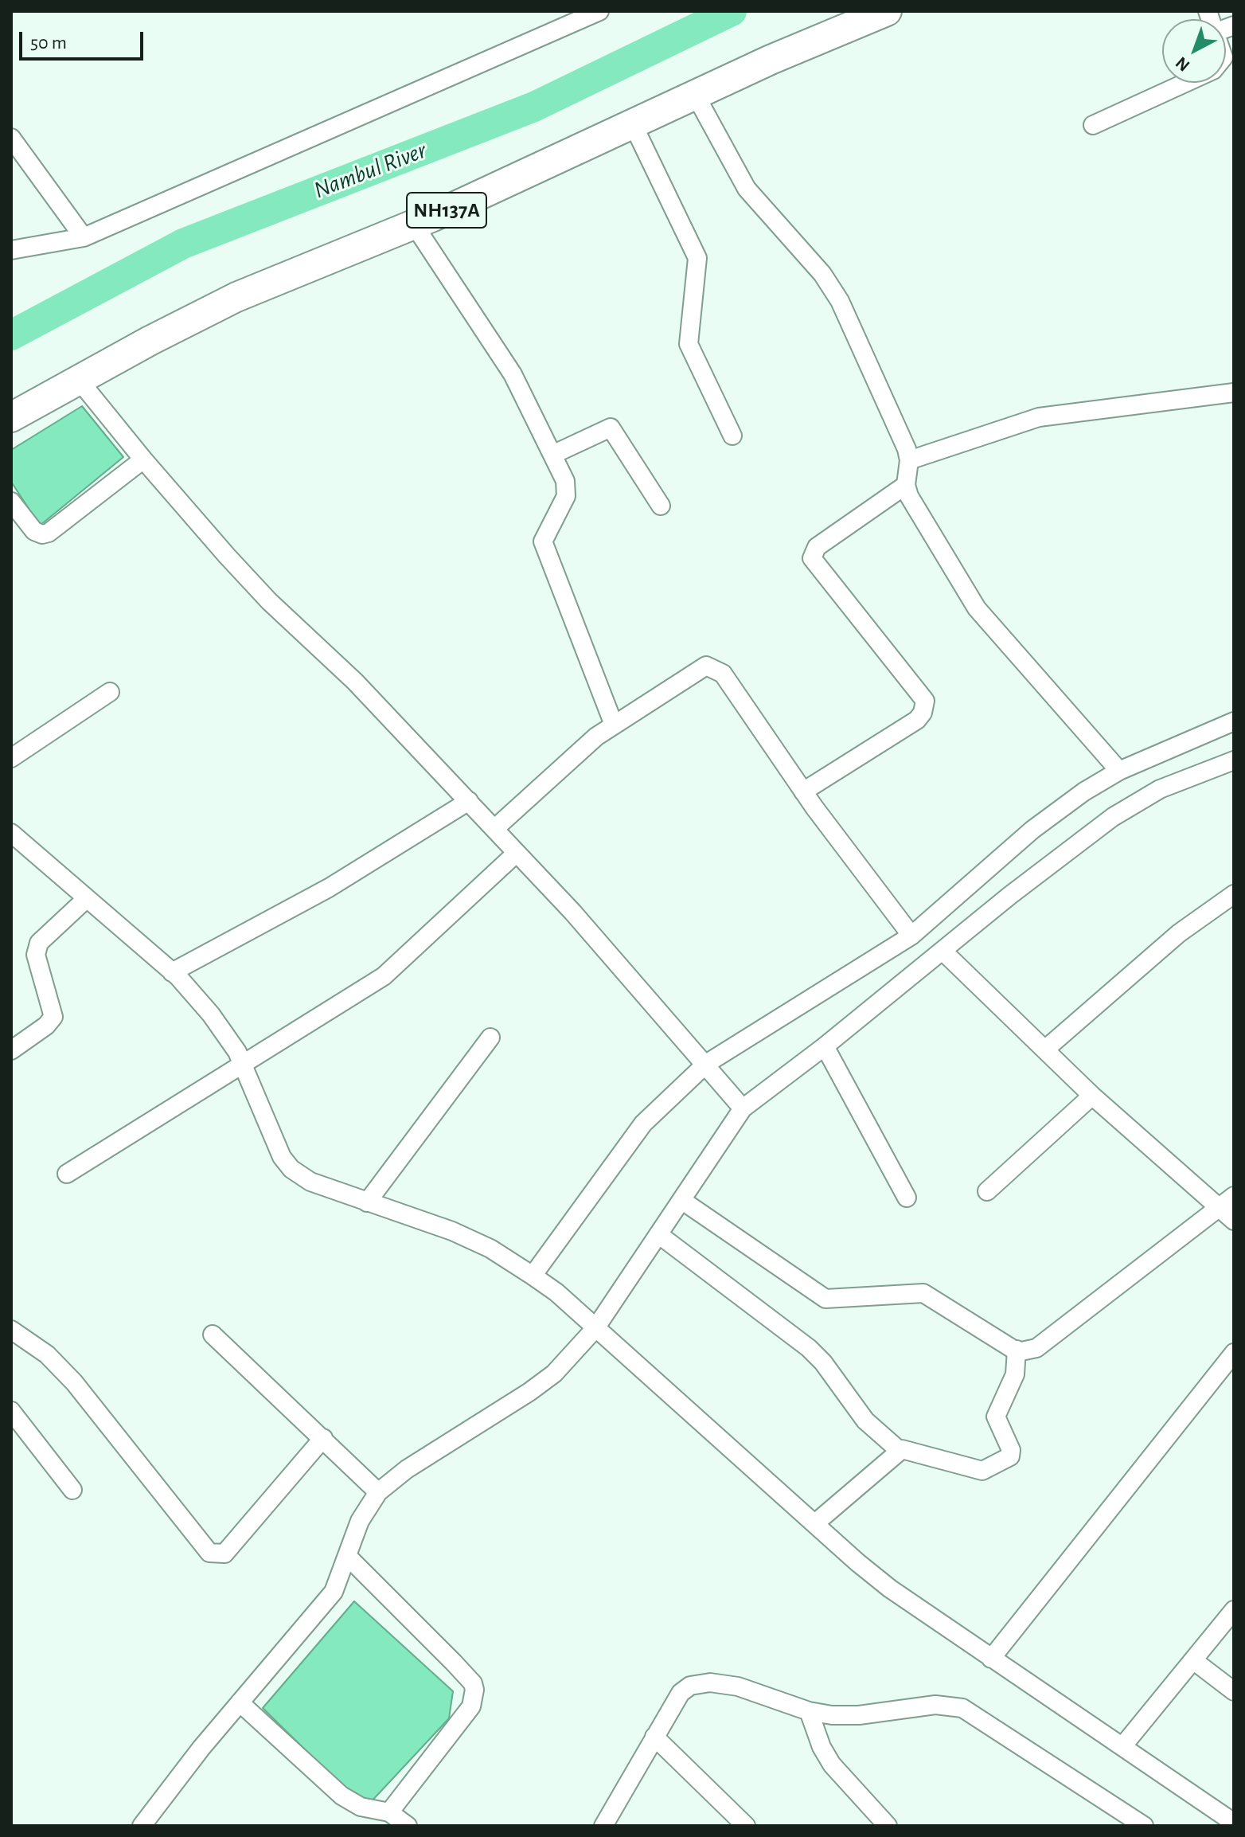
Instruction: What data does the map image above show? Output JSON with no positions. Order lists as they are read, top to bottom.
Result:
{
  "streets": {
    "highway": ["NH137A"]
  },
  "water": ["Nambul River"],
  "scale_bar": "50 m",
  "north": "bottom left"
}
